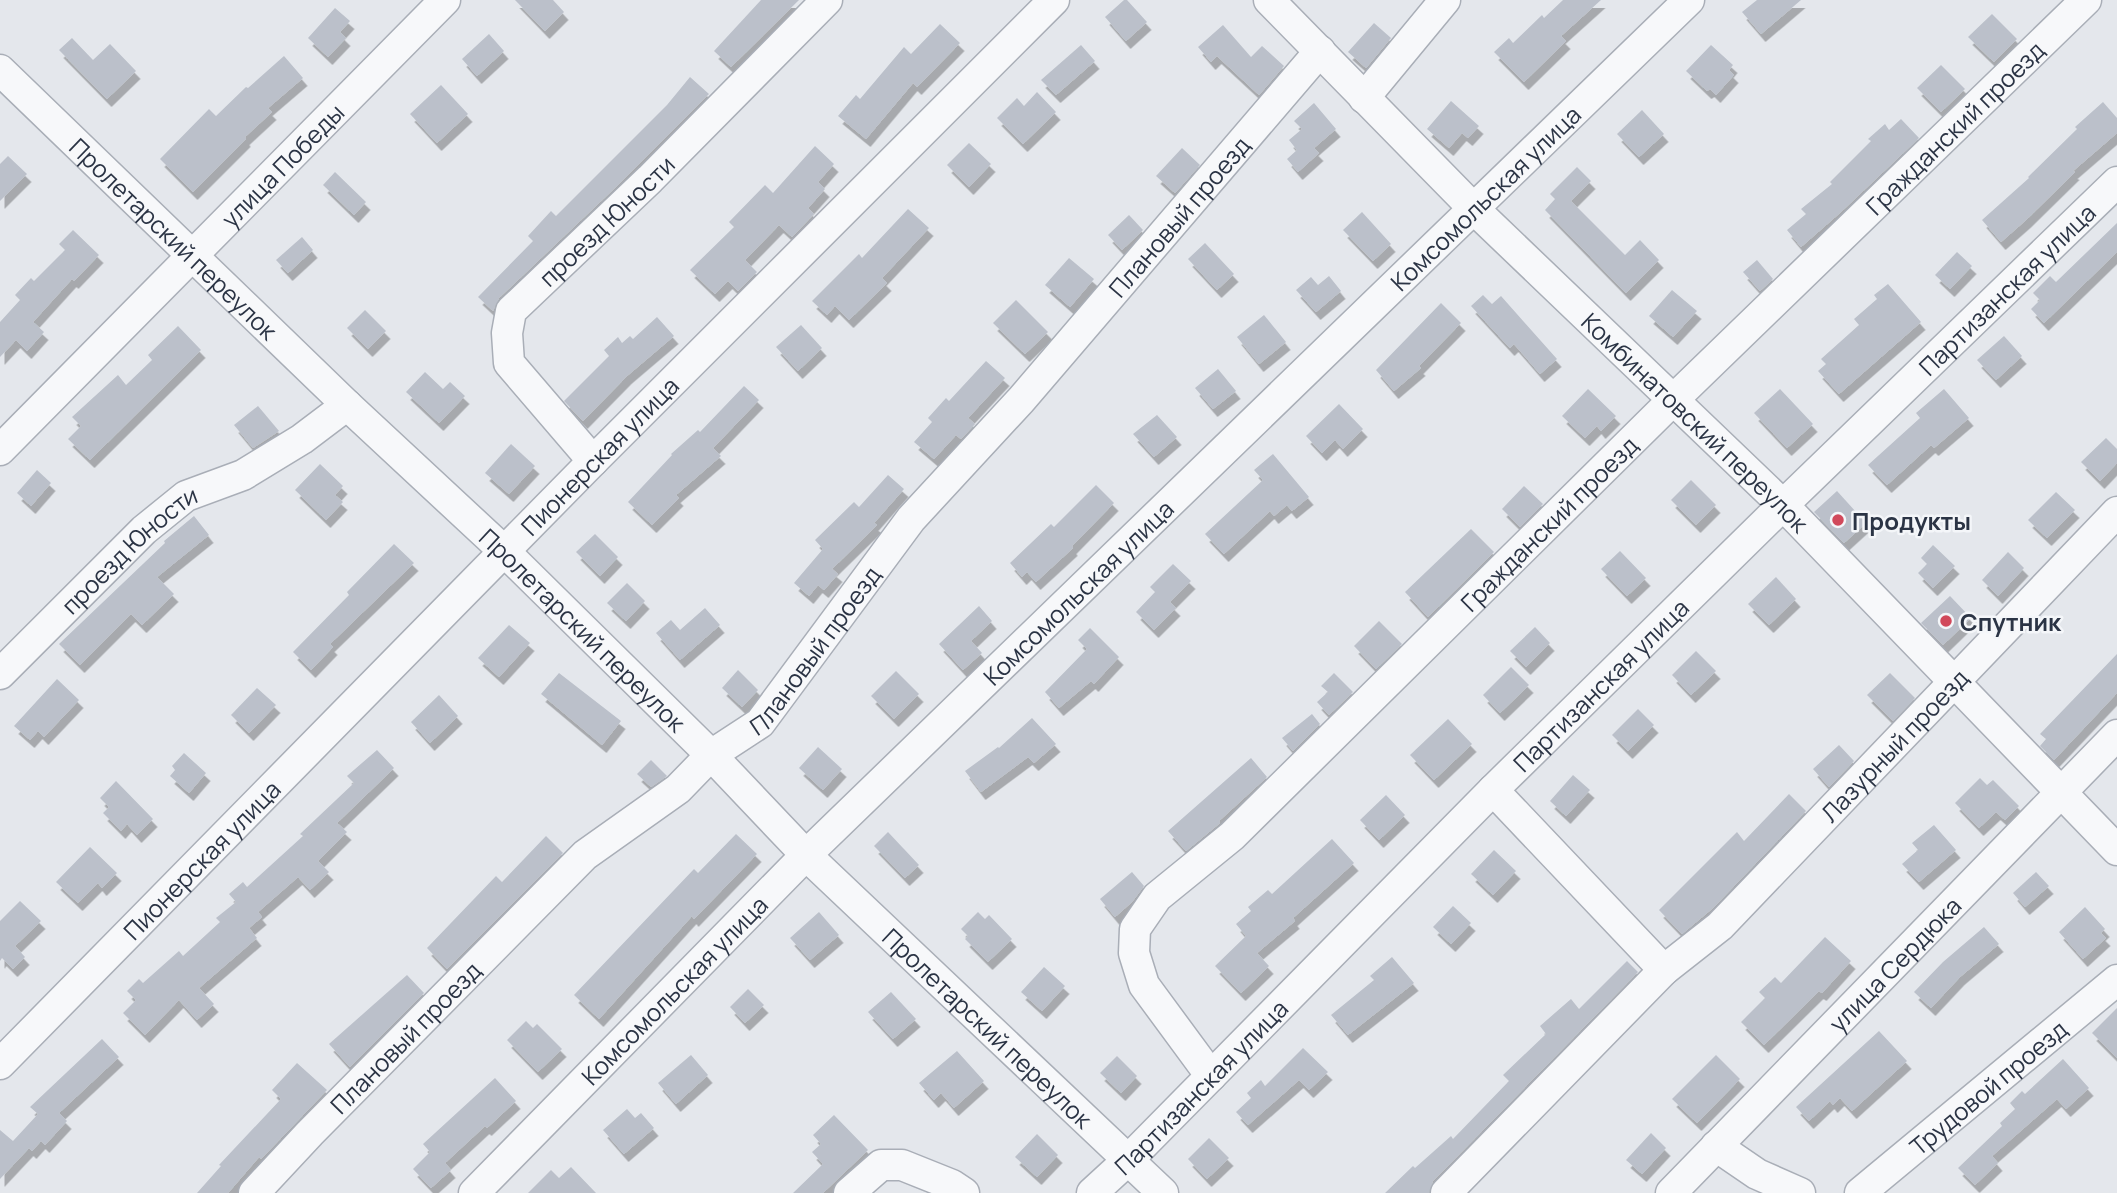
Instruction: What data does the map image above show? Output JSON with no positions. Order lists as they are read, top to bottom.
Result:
{
  "streets": {
    "street": [
      "Гражданский проезд",
      "улица Победы",
      "Комсомольская улица",
      "Плановый проезд",
      "проезд Юности",
      "Пролетарский переулок",
      "Партизанская улица",
      "Комбинатовский переулок",
      "Пионерская улица",
      "Лазурный проезд",
      "улица Сердюка",
      "Трудовой проезд"
    ]
  },
  "crossings": [
    ["Гражданский проезд", "Партизанская улица"],
    ["Гражданский проезд", "Комбинатовский переулок"],
    ["улица Победы", "Пролетарский переулок"],
    ["Комсомольская улица", "Пролетарский переулок"],
    ["Комсомольская улица", "Комбинатовский переулок"],
    ["Плановый проезд", "Пролетарский переулок"],
    ["Плановый проезд", "Комбинатовский переулок"],
    ["проезд Юности", "Пролетарский переулок"],
    ["проезд Юности", "Пионерская улица"],
    ["Пролетарский переулок", "Партизанская улица"],
    ["Пролетарский переулок", "Пионерская улица"],
    ["Партизанская улица", "Комбинатовский переулок"],
    ["Комбинатовский переулок", "Лазурный проезд"],
    ["Комбинатовский переулок", "улица Сердюка"]
  ],
  "places": ["Продукты", "Спутник"]
}
